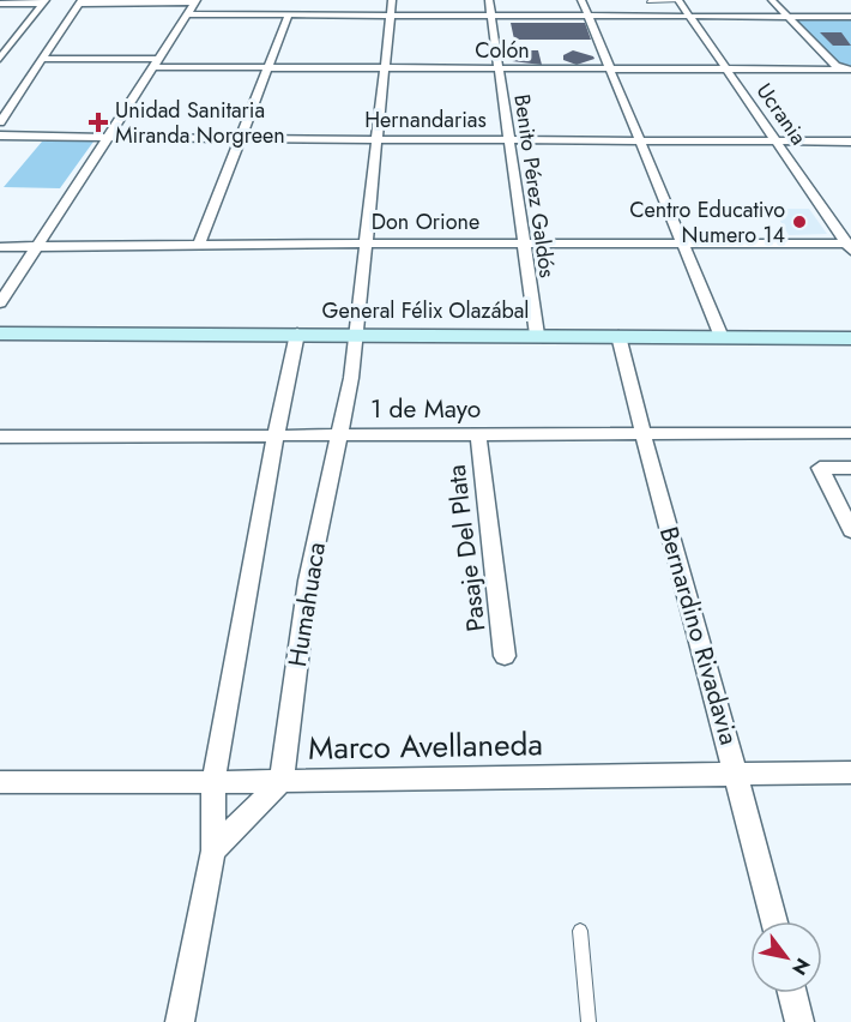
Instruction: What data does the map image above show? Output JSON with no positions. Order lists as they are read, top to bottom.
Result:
{
  "streets": {
    "street": [
      "Colón",
      "Ucrania",
      "Hernandarias",
      "Benito Pérez Galdós",
      "Don Orione",
      "General Félix Olazábal",
      "1 de Mayo",
      "Pasaje Del Plata",
      "Humahuaca",
      "Bernardino Rivadavia",
      "Marco Avellaneda"
    ]
  },
  "crossings": [
    ["Colón", "Ucrania"],
    ["Colón", "Benito Pérez Galdós"],
    ["Ucrania", "Hernandarias"],
    ["Ucrania", "Don Orione"],
    ["Hernandarias", "Benito Pérez Galdós"],
    ["Benito Pérez Galdós", "Don Orione"],
    ["Benito Pérez Galdós", "General Félix Olazábal"],
    ["General Félix Olazábal", "Humahuaca"],
    ["General Félix Olazábal", "Bernardino Rivadavia"],
    ["1 de Mayo", "Pasaje Del Plata"],
    ["1 de Mayo", "Humahuaca"],
    ["1 de Mayo", "Bernardino Rivadavia"],
    ["Humahuaca", "Marco Avellaneda"],
    ["Bernardino Rivadavia", "Marco Avellaneda"]
  ],
  "places": {
    "health": ["Unidad Sanitaria Miranda Norgreen"],
    "other": ["Centro Educativo Numero 14"]
  },
  "north": "bottom right"
}
